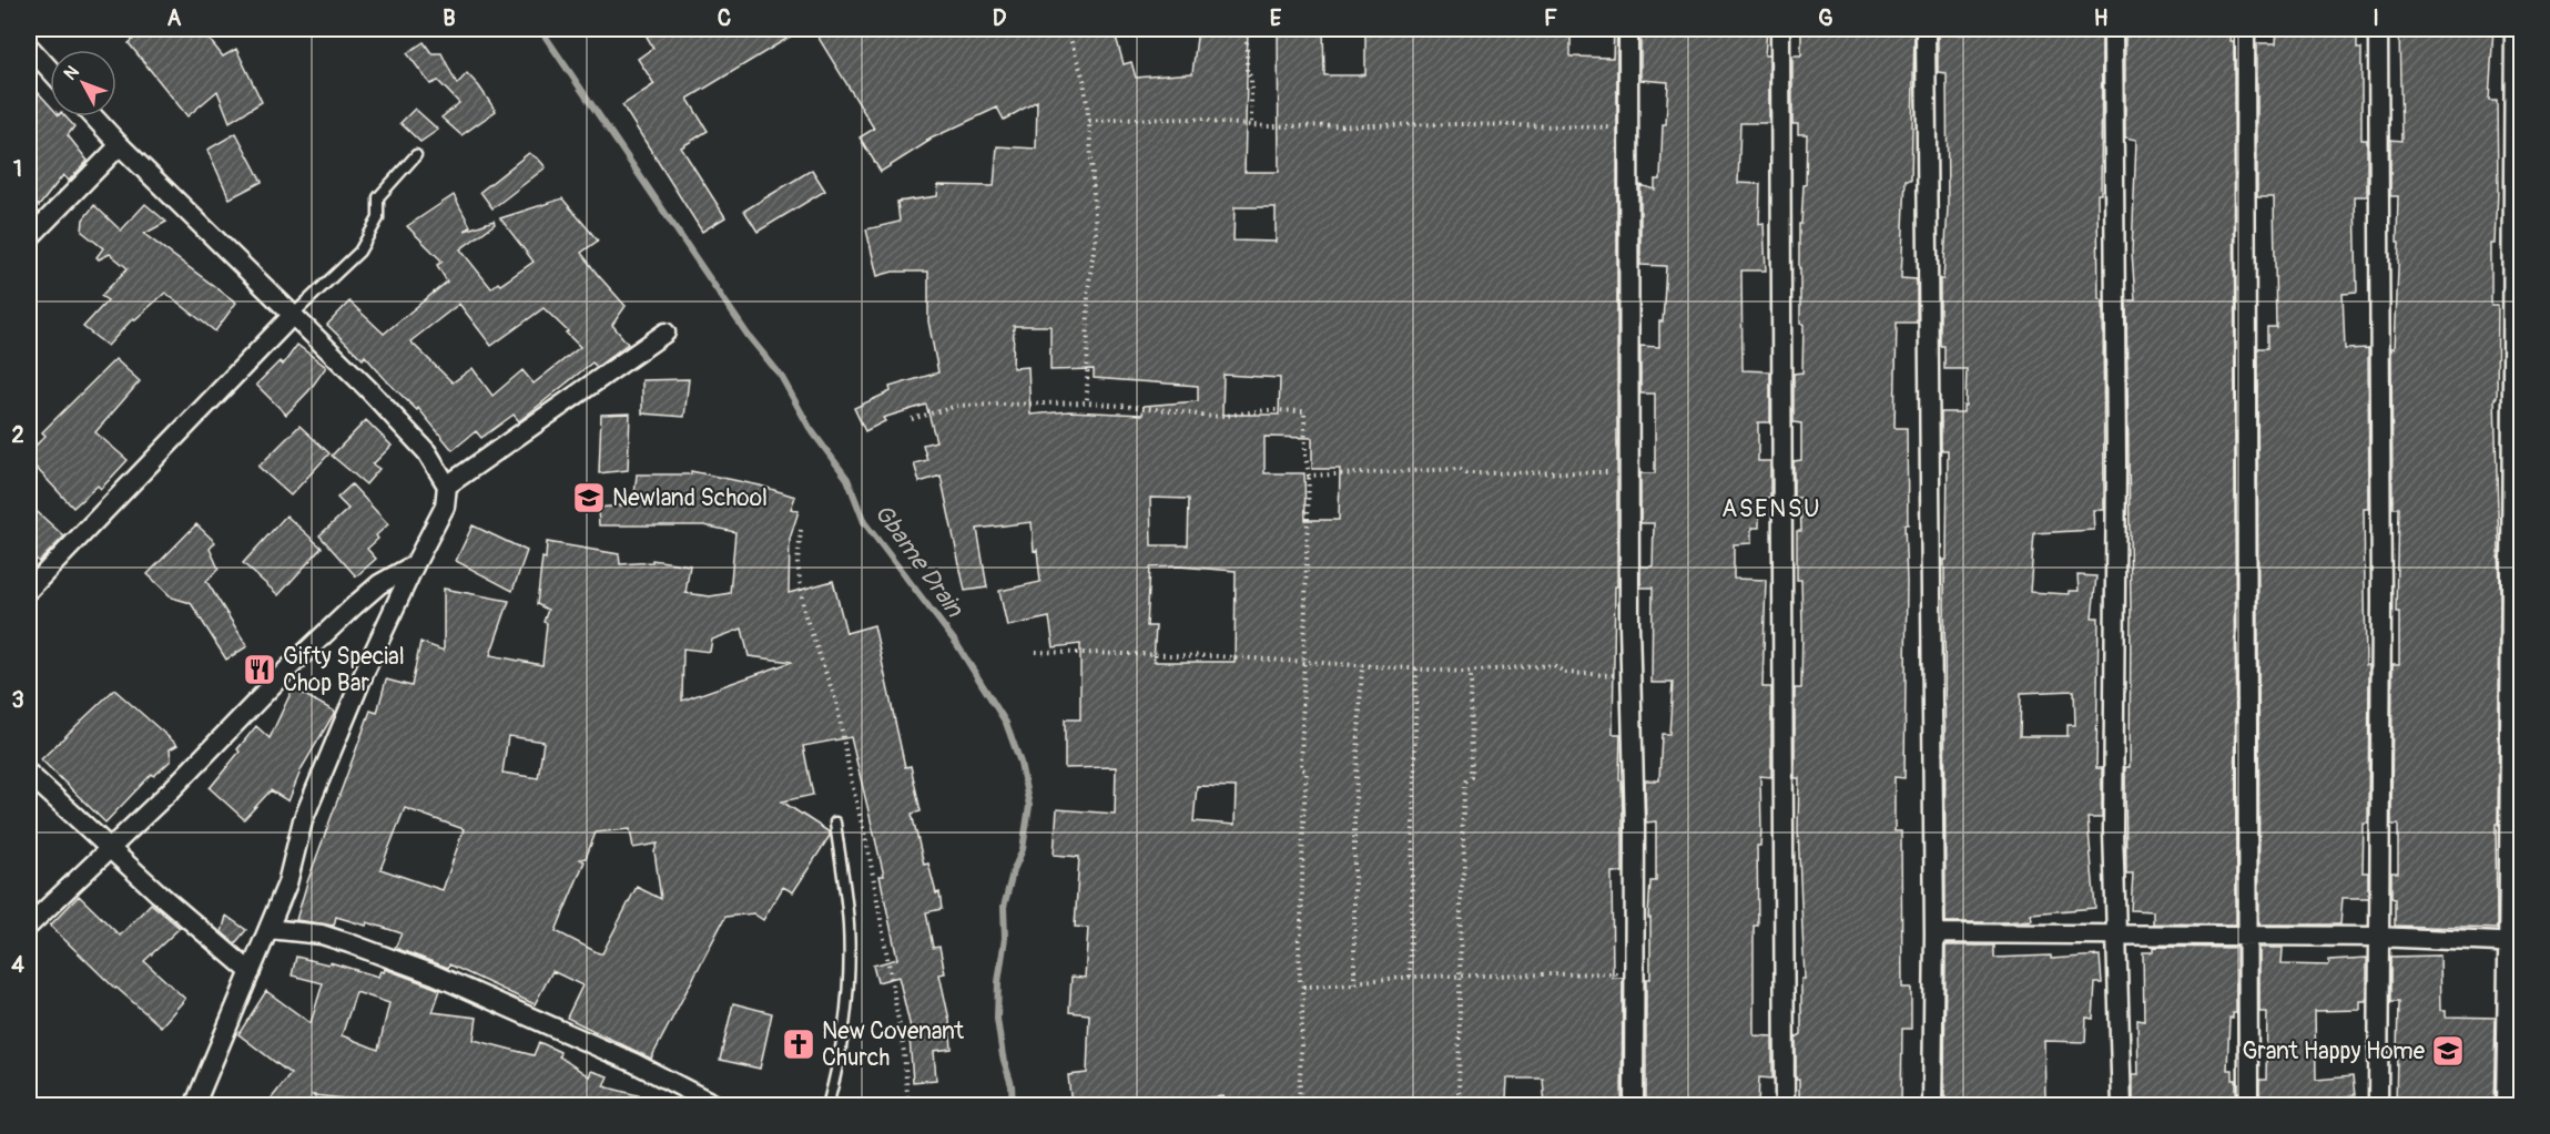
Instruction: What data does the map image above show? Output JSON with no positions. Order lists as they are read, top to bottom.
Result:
{
  "districts": ["ASENSU"],
  "water": ["Gbame Drain"],
  "places": {
    "school or university": ["Newland School", "Grant Happy Home"],
    "restaurant": ["Gifty Special Chop Bar"],
    "church": ["New Covenant Church"]
  },
  "north": "top left",
  "grid": {
    "columns": [
      "A",
      "B",
      "C",
      "D",
      "E",
      "F",
      "G",
      "H",
      "I"
    ],
    "rows": [
      "1",
      "2",
      "3",
      "4"
    ]
  }
}
